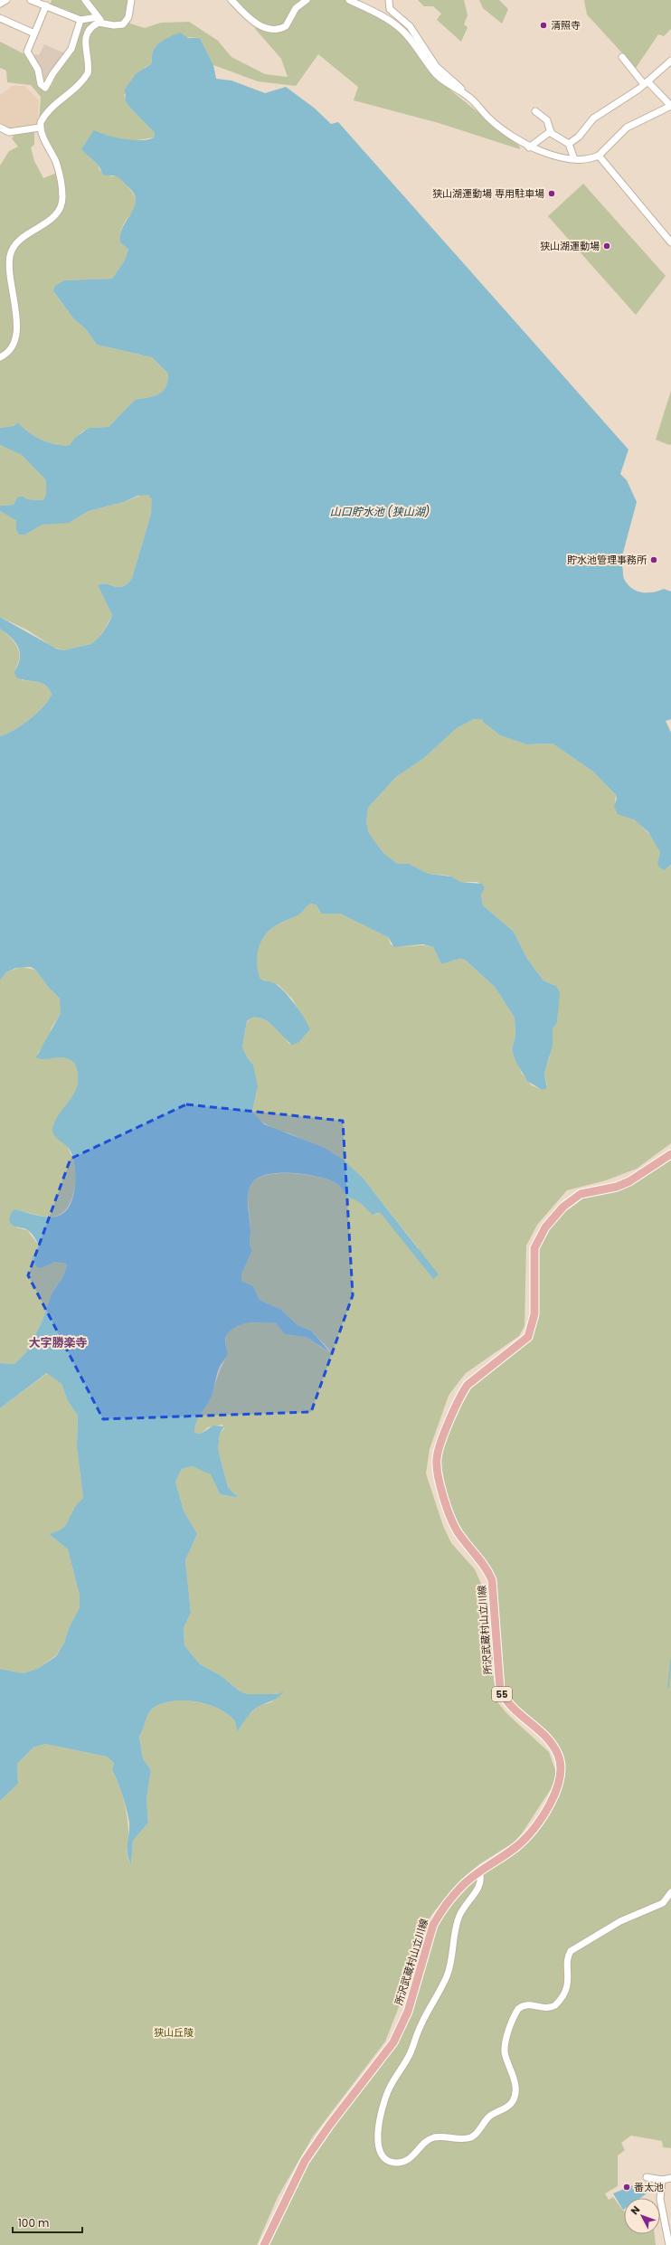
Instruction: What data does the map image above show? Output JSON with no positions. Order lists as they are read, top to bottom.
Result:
{
  "streets": {
    "main road": ["所沢武蔵村山立川線", "55"]
  },
  "districts": ["大字勝楽寺"],
  "water": ["山口貯水池 (狭山湖)"],
  "parks": ["狭山丘陵"],
  "places": [
    "清照寺",
    "狭山湖運動場 専用駐車場",
    "狭山湖運動場",
    "貯水池管理事務所",
    "番太池"
  ],
  "scale_bar": "100 m",
  "north": "top left"
}
